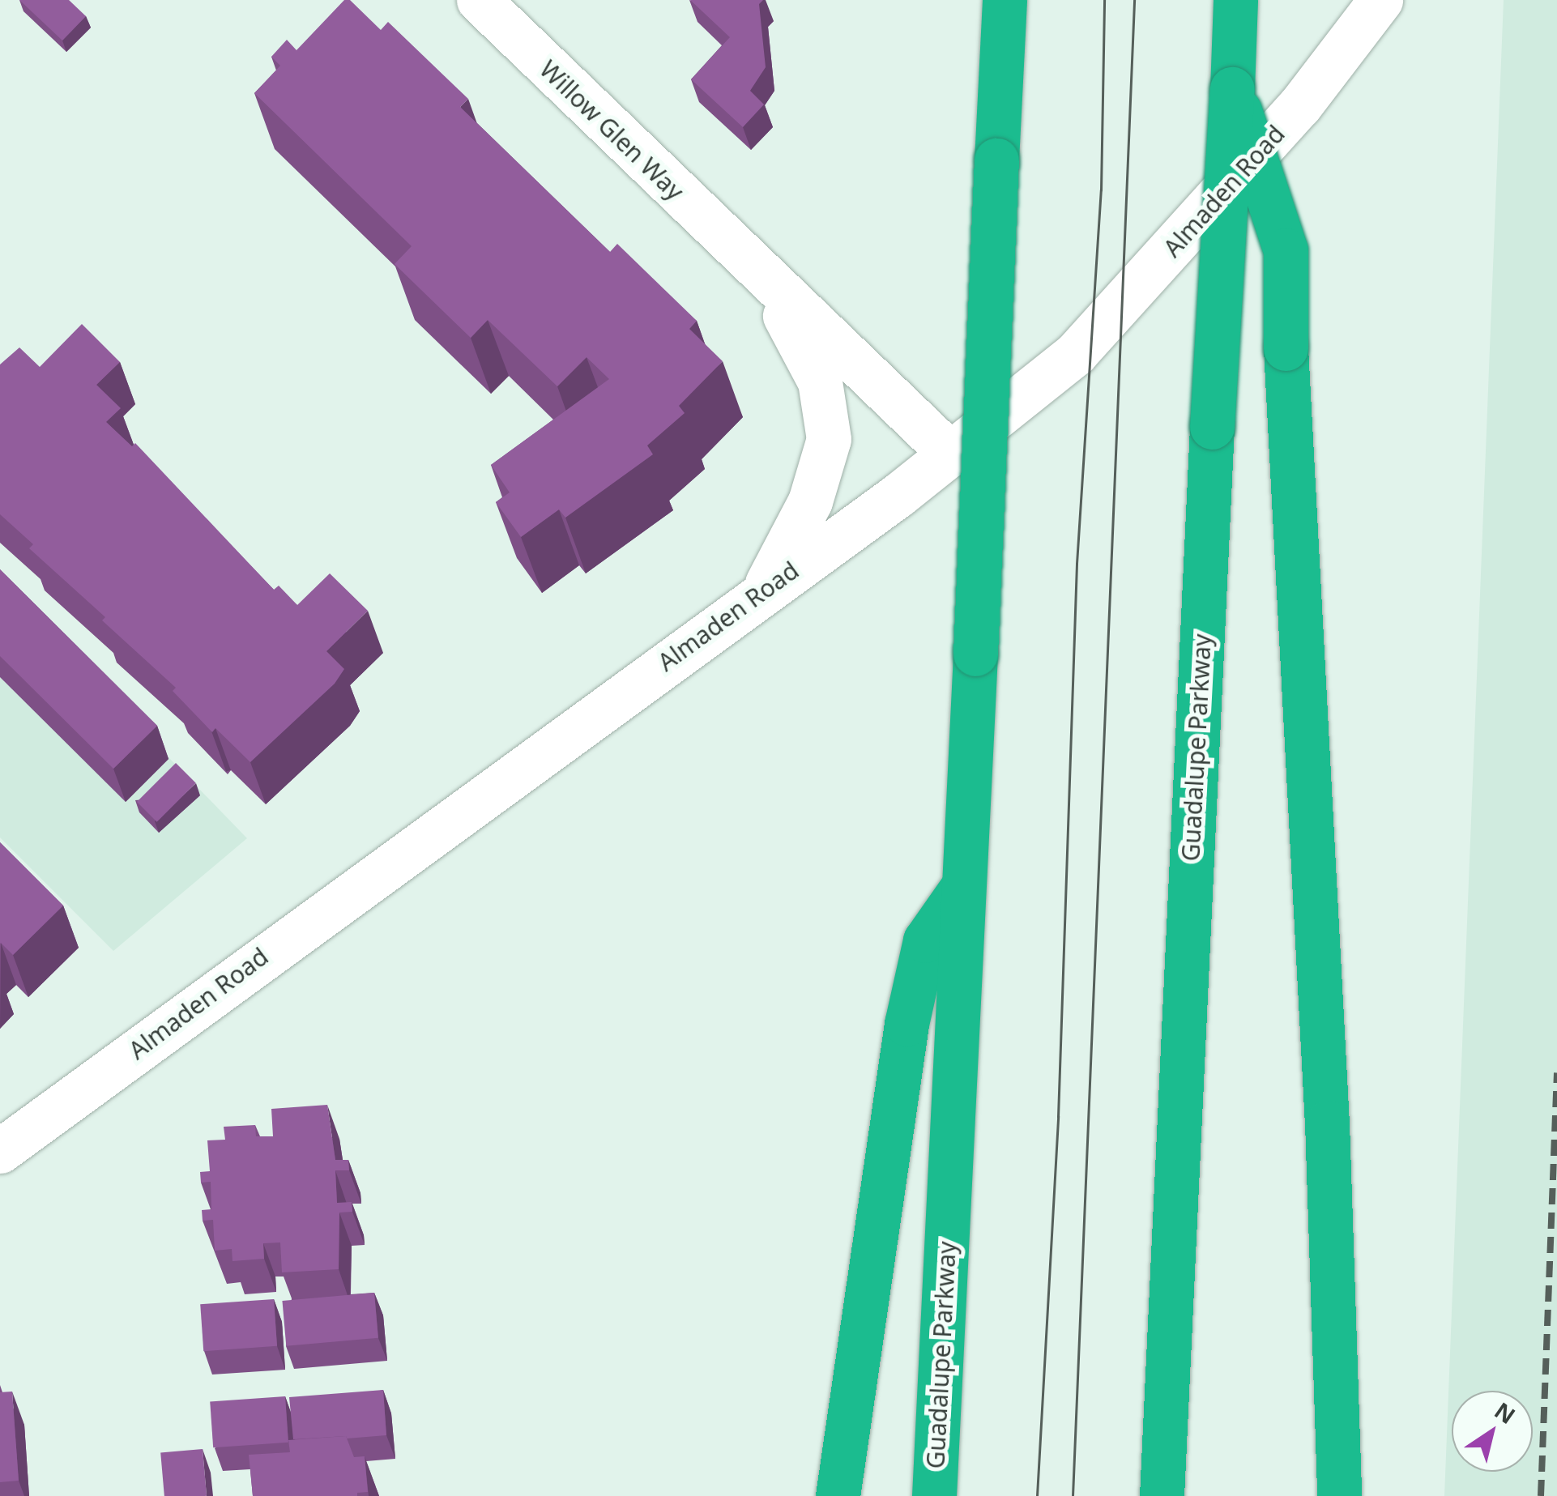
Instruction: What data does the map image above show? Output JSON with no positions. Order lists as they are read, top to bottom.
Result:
{
  "streets": {
    "highway": ["Guadalupe Parkway"],
    "street": ["Willow Glen Way", "Almaden Road"]
  },
  "crossings": [
    ["Willow Glen Way", "Almaden Road"]
  ],
  "north": "top right"
}
